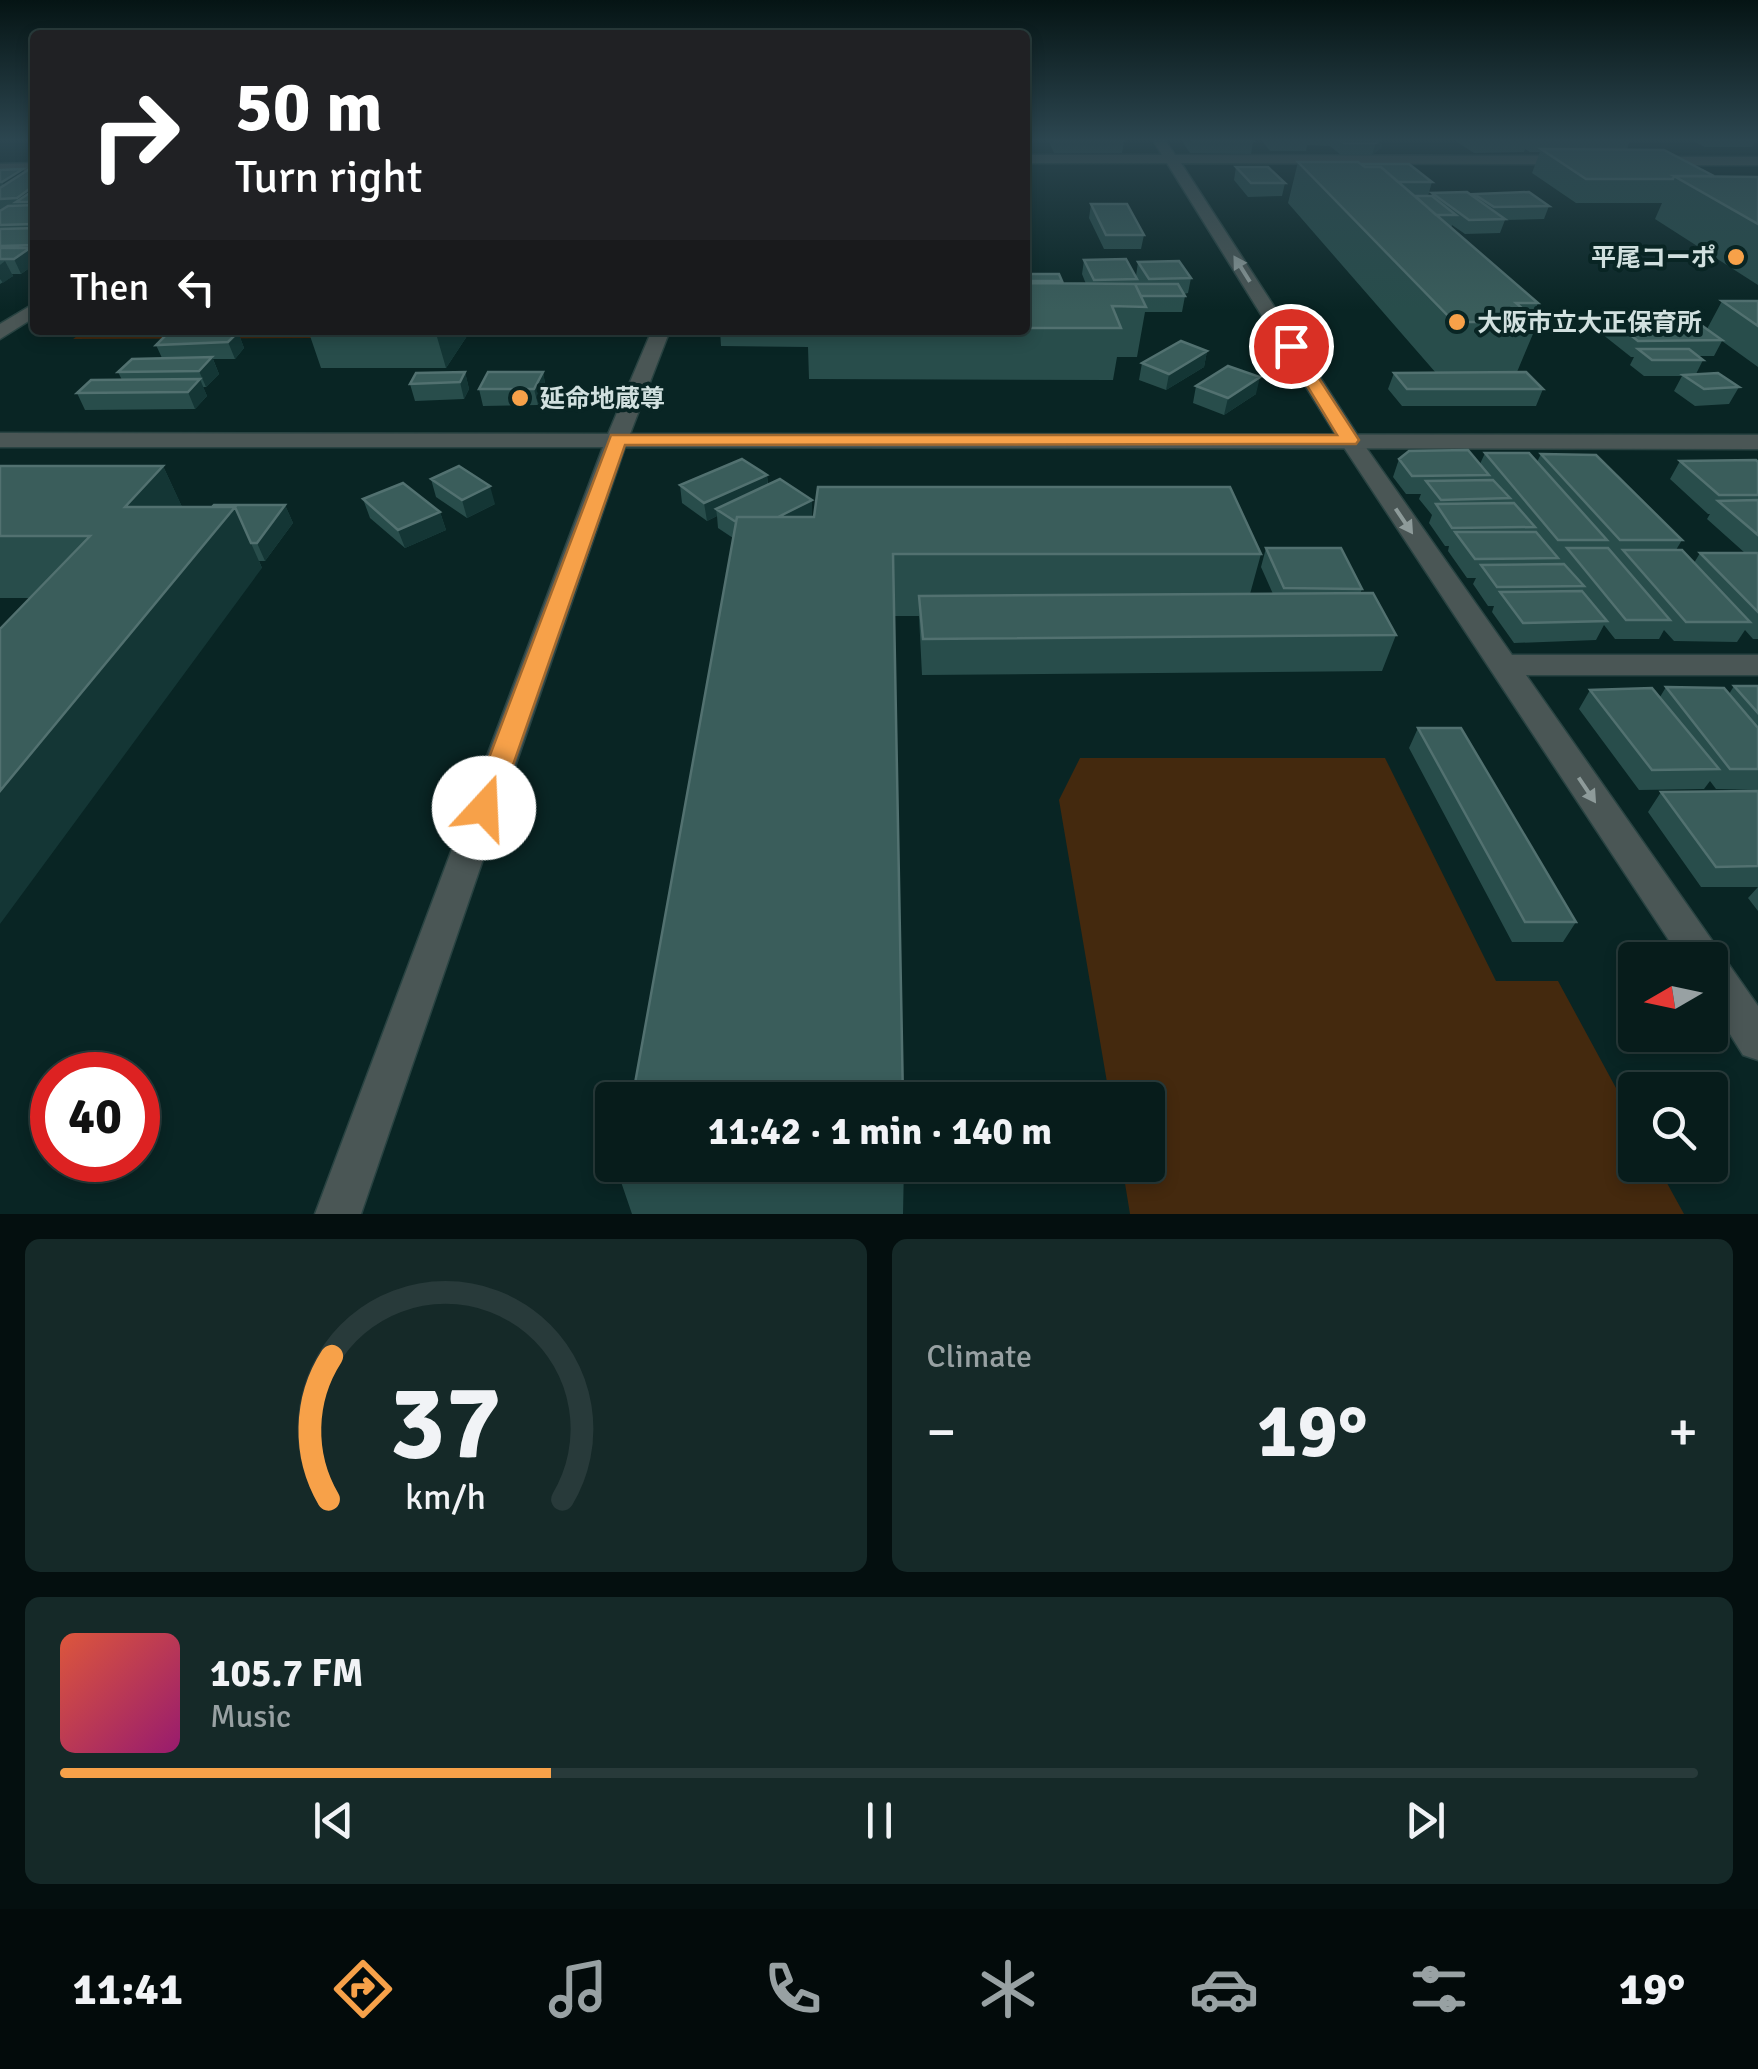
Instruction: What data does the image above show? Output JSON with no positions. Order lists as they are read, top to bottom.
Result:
{
  "places": ["平尾コーポ", "大阪市立大正保育所", "延命地蔵尊"],
  "north": "left",
  "page": {
    "turn": ["50 m", "Turn right"],
    "then": "Then",
    "limit": "40",
    "trip": "11:42 · 1 min · 140 m",
    "tile": "Climate",
    "heat": ["−", "19°", "+"],
    "song": ["105.7 FM", "Music"],
    "tabs": ["11:41", "19°"],
    "gauge": ["37", "km/h"]
  }
}
